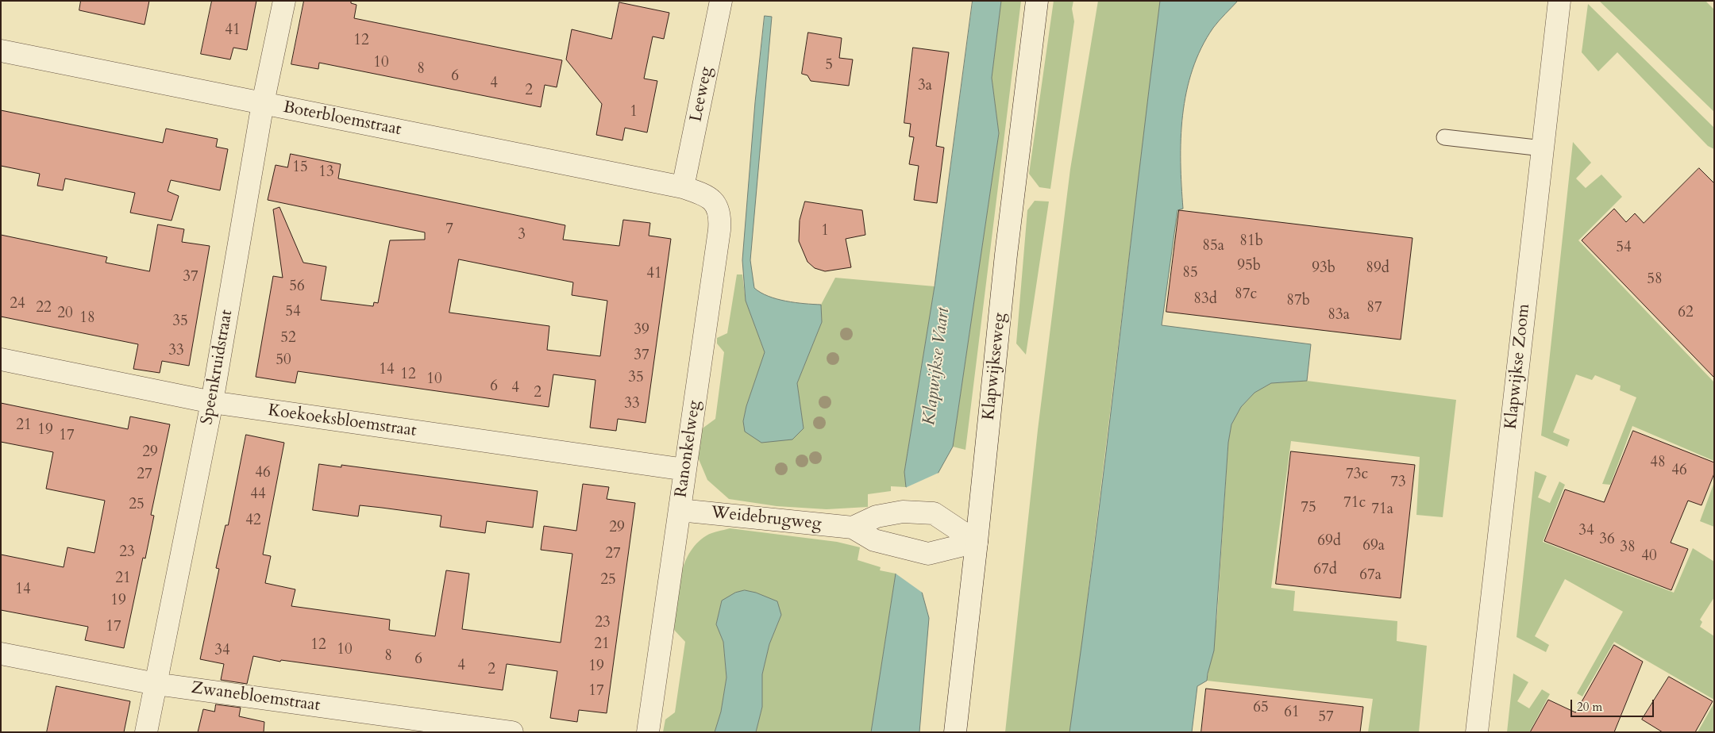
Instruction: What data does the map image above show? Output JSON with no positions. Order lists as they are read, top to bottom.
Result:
{
  "streets": {
    "street": [
      "Leeweg",
      "Boterbloemstraat",
      "Klapwijkseweg",
      "Klapwijkse Zoom",
      "Speenkruidstraat",
      "Koekoeksbloemstraat",
      "Ranonkelweg",
      "Weidebrugweg",
      "Zwanebloemstraat"
    ]
  },
  "crossings": [
    ["Leeweg", "Boterbloemstraat"],
    ["Leeweg", "Ranonkelweg"],
    ["Boterbloemstraat", "Speenkruidstraat"],
    ["Boterbloemstraat", "Ranonkelweg"],
    ["Klapwijkseweg", "Weidebrugweg"],
    ["Speenkruidstraat", "Koekoeksbloemstraat"],
    ["Speenkruidstraat", "Zwanebloemstraat"],
    ["Koekoeksbloemstraat", "Ranonkelweg"],
    ["Ranonkelweg", "Weidebrugweg"]
  ],
  "water": ["Klapwijkse Vaart"],
  "house_numbers": [
    "41",
    "12",
    "10",
    "5",
    "8",
    "6",
    "4",
    "3a",
    "2",
    "1",
    "15",
    "13",
    "7",
    "1",
    "3",
    "81b",
    "85a",
    "54",
    "95b",
    "93b",
    "89d",
    "85",
    "41",
    "37",
    "58",
    "56",
    "87c",
    "83d",
    "87b",
    "24",
    "22",
    "87",
    "54",
    "62",
    "20",
    "83a",
    "18",
    "35",
    "39",
    "52",
    "33",
    "37",
    "50",
    "14",
    "12",
    "35",
    "10",
    "6",
    "4",
    "2",
    "33",
    "21",
    "19",
    "17",
    "29",
    "48",
    "46",
    "46",
    "27",
    "73c",
    "73",
    "44",
    "71c",
    "25",
    "75",
    "71a",
    "42",
    "29",
    "34",
    "36",
    "69d",
    "69a",
    "38",
    "23",
    "27",
    "40",
    "67d",
    "67a",
    "21",
    "25",
    "14",
    "19",
    "23",
    "17",
    "21",
    "12",
    "10",
    "34",
    "8",
    "6",
    "4",
    "19",
    "2",
    "17",
    "65",
    "61",
    "57"
  ],
  "scale_bar": "20 m"
}
